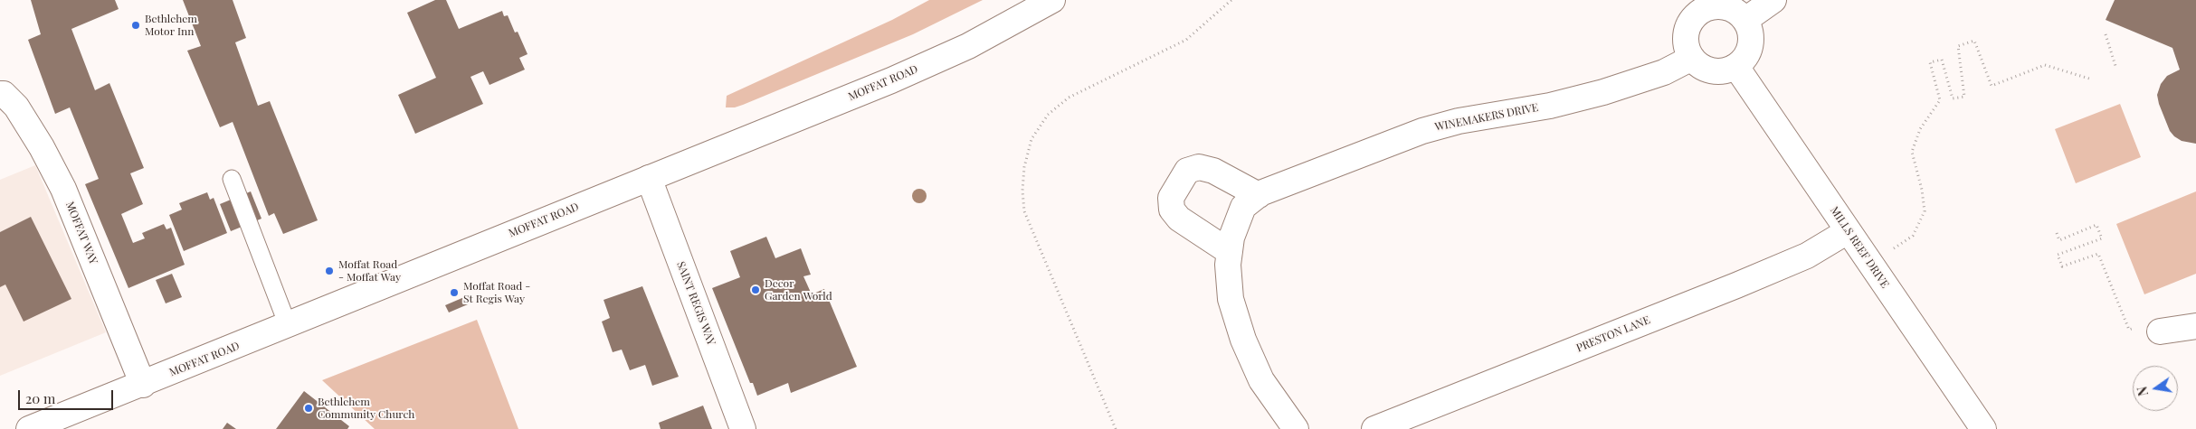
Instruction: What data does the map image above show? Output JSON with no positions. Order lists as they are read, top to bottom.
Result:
{
  "streets": {
    "street": [
      "MOFFAT ROAD",
      "WINEMAKERS DRIVE",
      "MOFFAT WAY",
      "MILLS REEF DRIVE",
      "SAINT REGIS WAY",
      "PRESTON LANE"
    ]
  },
  "crossings": [
    ["MOFFAT ROAD", "MOFFAT WAY"],
    ["MOFFAT ROAD", "SAINT REGIS WAY"],
    ["WINEMAKERS DRIVE", "MILLS REEF DRIVE"],
    ["MILLS REEF DRIVE", "PRESTON LANE"]
  ],
  "places": [
    "Bethlehem Motor Inn",
    "Moffat Road - Moffat Way",
    "Decor Garden World",
    "Moffat Road - St Regis Way",
    "Bethlehem Community Church"
  ],
  "scale_bar": "20 m",
  "north": "left"
}
